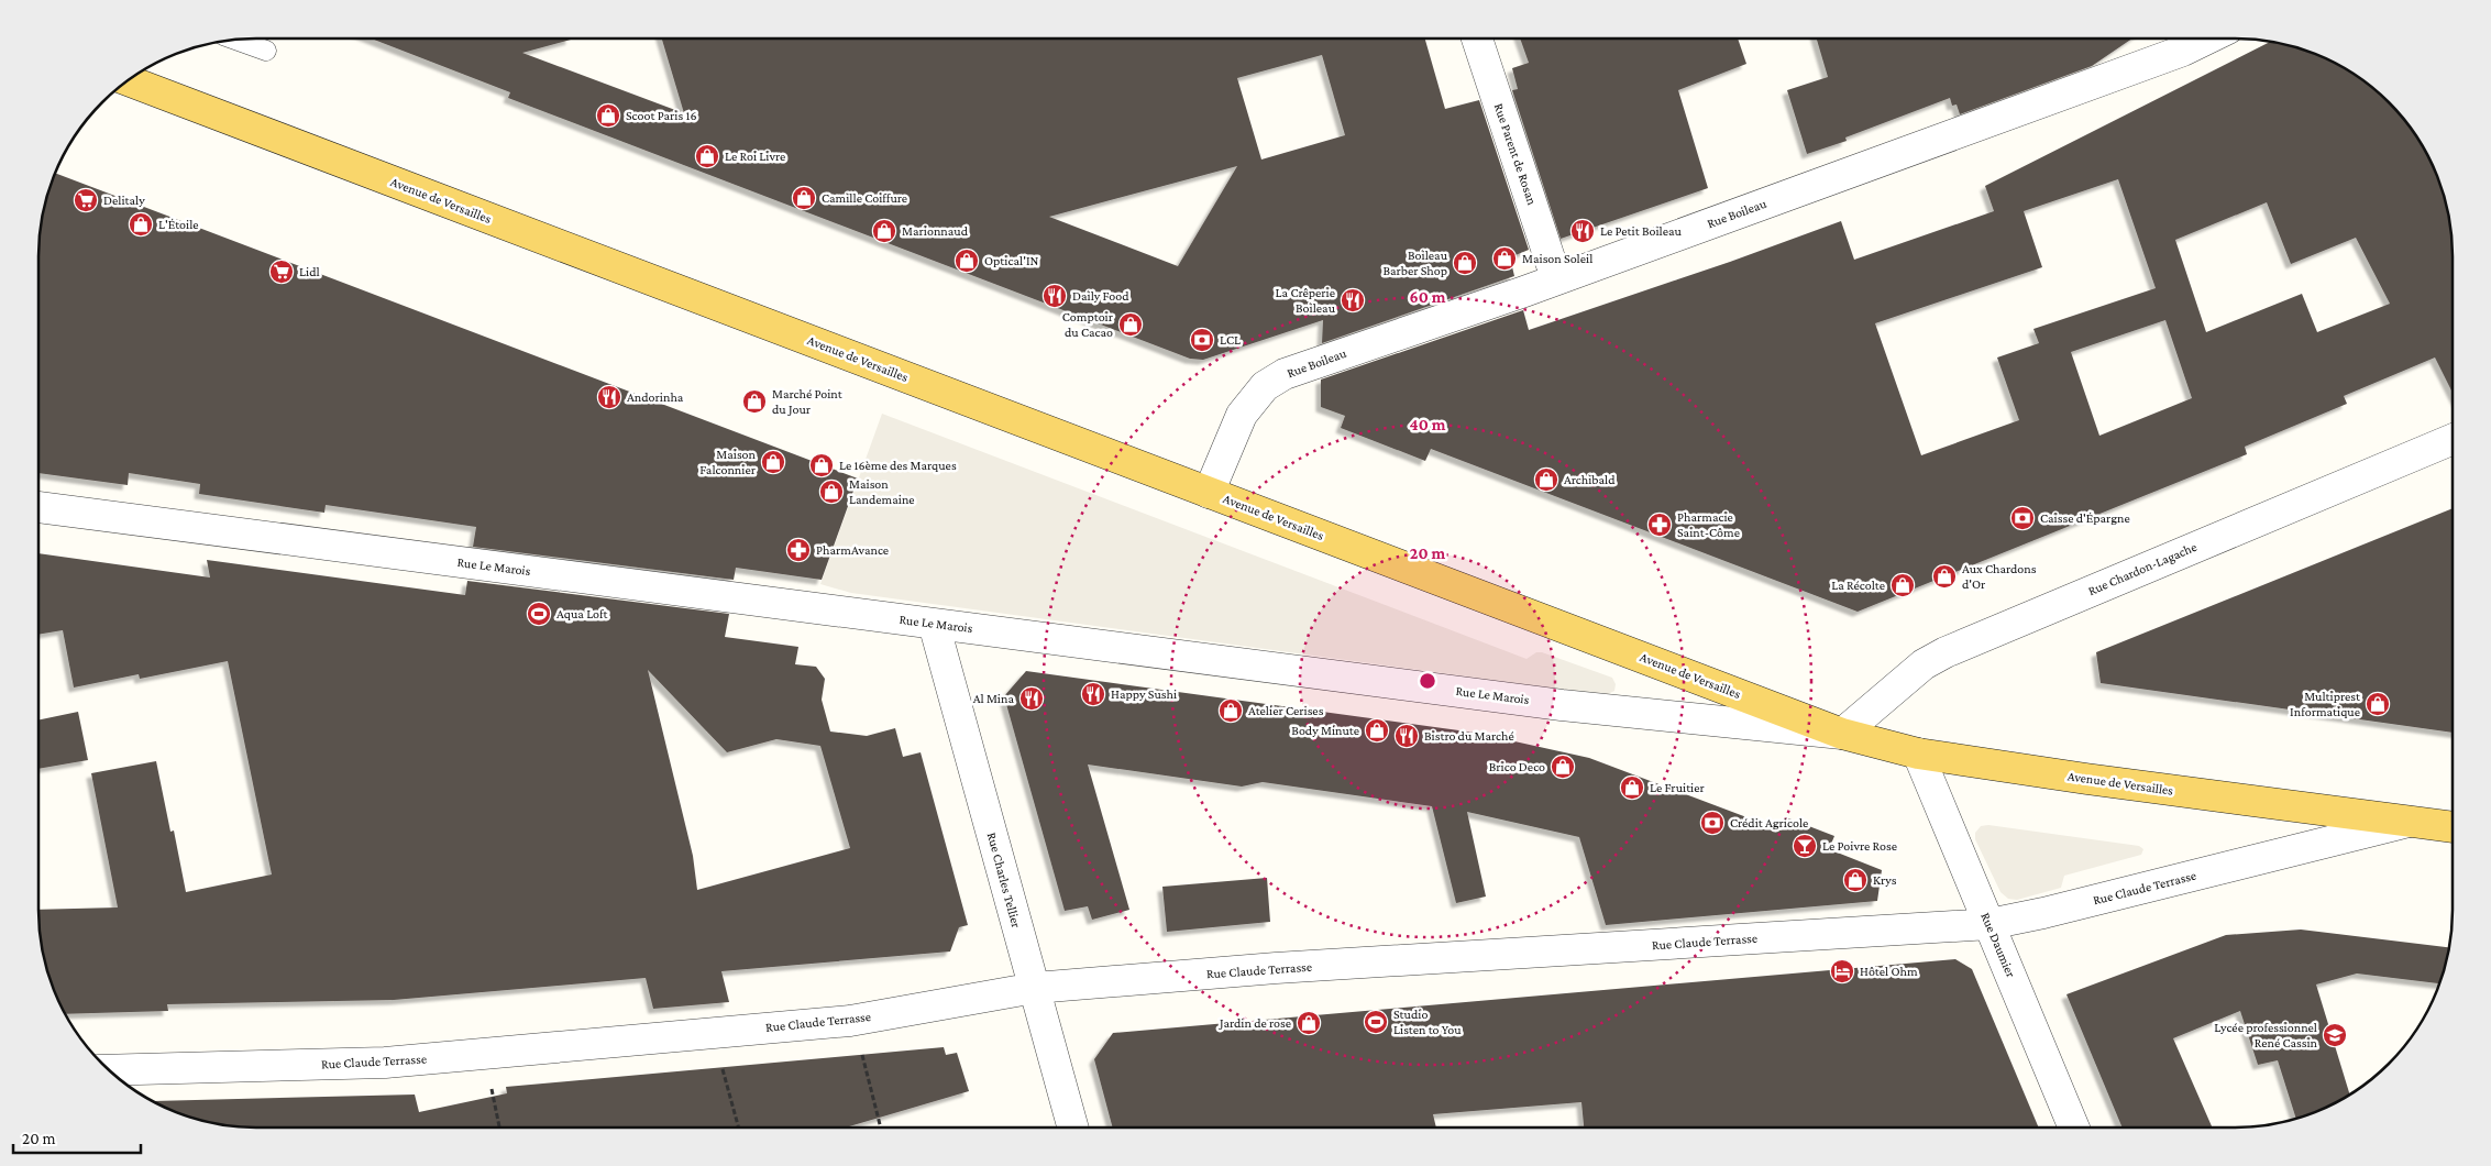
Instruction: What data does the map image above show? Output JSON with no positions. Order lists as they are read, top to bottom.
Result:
{
  "streets": {
    "main road": ["Avenue de Versailles"],
    "street": [
      "Rue Parent de Rosan",
      "Rue Boileau",
      "Rue Le Marois",
      "Rue Chardon-Lagache",
      "Rue Charles Tellier",
      "Rue Claude Terrasse",
      "Rue Daumier"
    ]
  },
  "crossings": [
    ["Rue Parent de Rosan", "Rue Boileau"],
    ["Avenue de Versailles", "Rue Boileau"],
    ["Avenue de Versailles", "Rue Le Marois"],
    ["Avenue de Versailles", "Rue Chardon-Lagache"],
    ["Avenue de Versailles", "Rue Claude Terrasse"],
    ["Avenue de Versailles", "Rue Daumier"],
    ["Rue Le Marois", "Rue Chardon-Lagache"],
    ["Rue Le Marois", "Rue Charles Tellier"],
    ["Rue Charles Tellier", "Rue Claude Terrasse"],
    ["Rue Claude Terrasse", "Rue Daumier"]
  ],
  "places": {
    "shop": [
      "Scoot Paris 16",
      "Le Roi Livre",
      "Camille Coiffure",
      "L'Étoile",
      "Marionnaud",
      "Maison Soleil",
      "Optical'IN",
      "Boileau Barber Shop",
      "Comptoir du Cacao",
      "Marché Point du Jour",
      "Maison Falconnier",
      "Le 16ème des Marques",
      "Archibald",
      "Maison Landemaine",
      "Aux Chardons d'Or",
      "La Récolte",
      "Multiprest Informatique",
      "Atelier Cerises",
      "Body Minute",
      "Brico Deco",
      "Le Fruitier",
      "Krys",
      "Jardin de rose"
    ],
    "supermarket": ["Delitaly", "Lidl"],
    "restaurant": [
      "Le Petit Boileau",
      "Daily Food",
      "La Crêperie Boileau",
      "Andorinha",
      "Happy Sushi",
      "Al Mina",
      "Bistro du Marché"
    ],
    "bank": ["LCL", "Caisse d'Épargne", "Crédit Agricole"],
    "pharmacy": ["Pharmacie Saint-Côme", "PharmAvance"],
    "sports": ["Aqua Loft", "Studio Listen to You"],
    "bar": ["Le Poivre Rose"],
    "hotel": ["Hôtel Ohm"],
    "school or university": ["Lycée professionnel René Cassin"]
  },
  "scale_bar": "20 m",
  "rings": ["60 m", "40 m", "20 m"]
}
